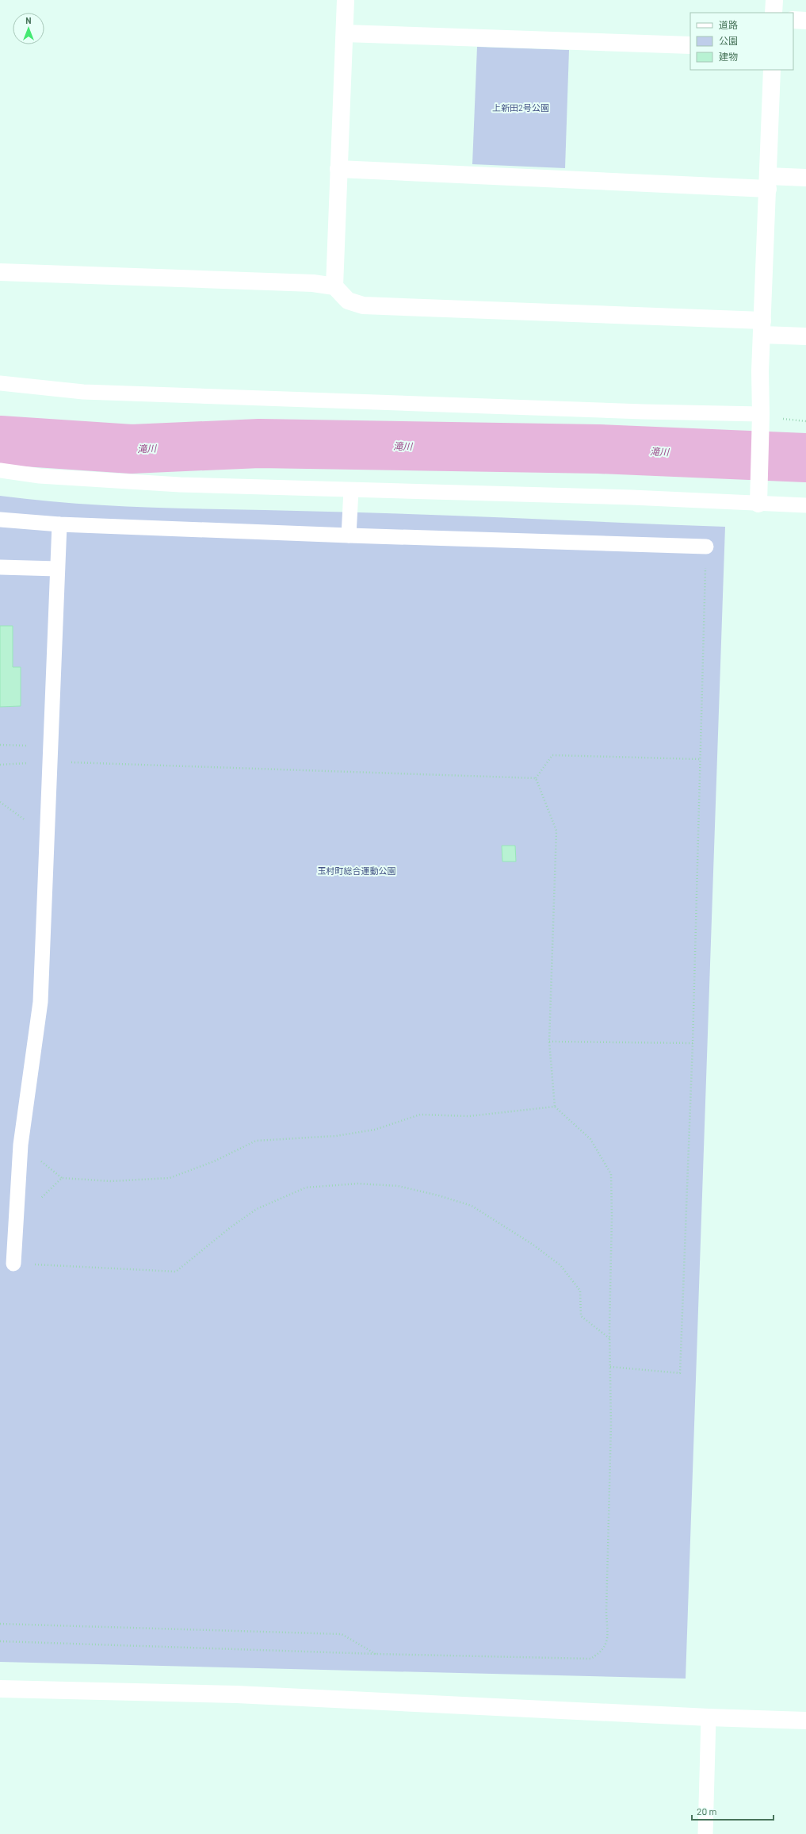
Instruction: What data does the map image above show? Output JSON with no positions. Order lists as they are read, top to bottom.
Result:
{
  "water": ["滝川"],
  "parks": ["上新田2号公園", "玉村町総合運動公園"],
  "legend": ["道路", "公園", "建物"],
  "scale_bar": "20 m",
  "north": "top"
}
